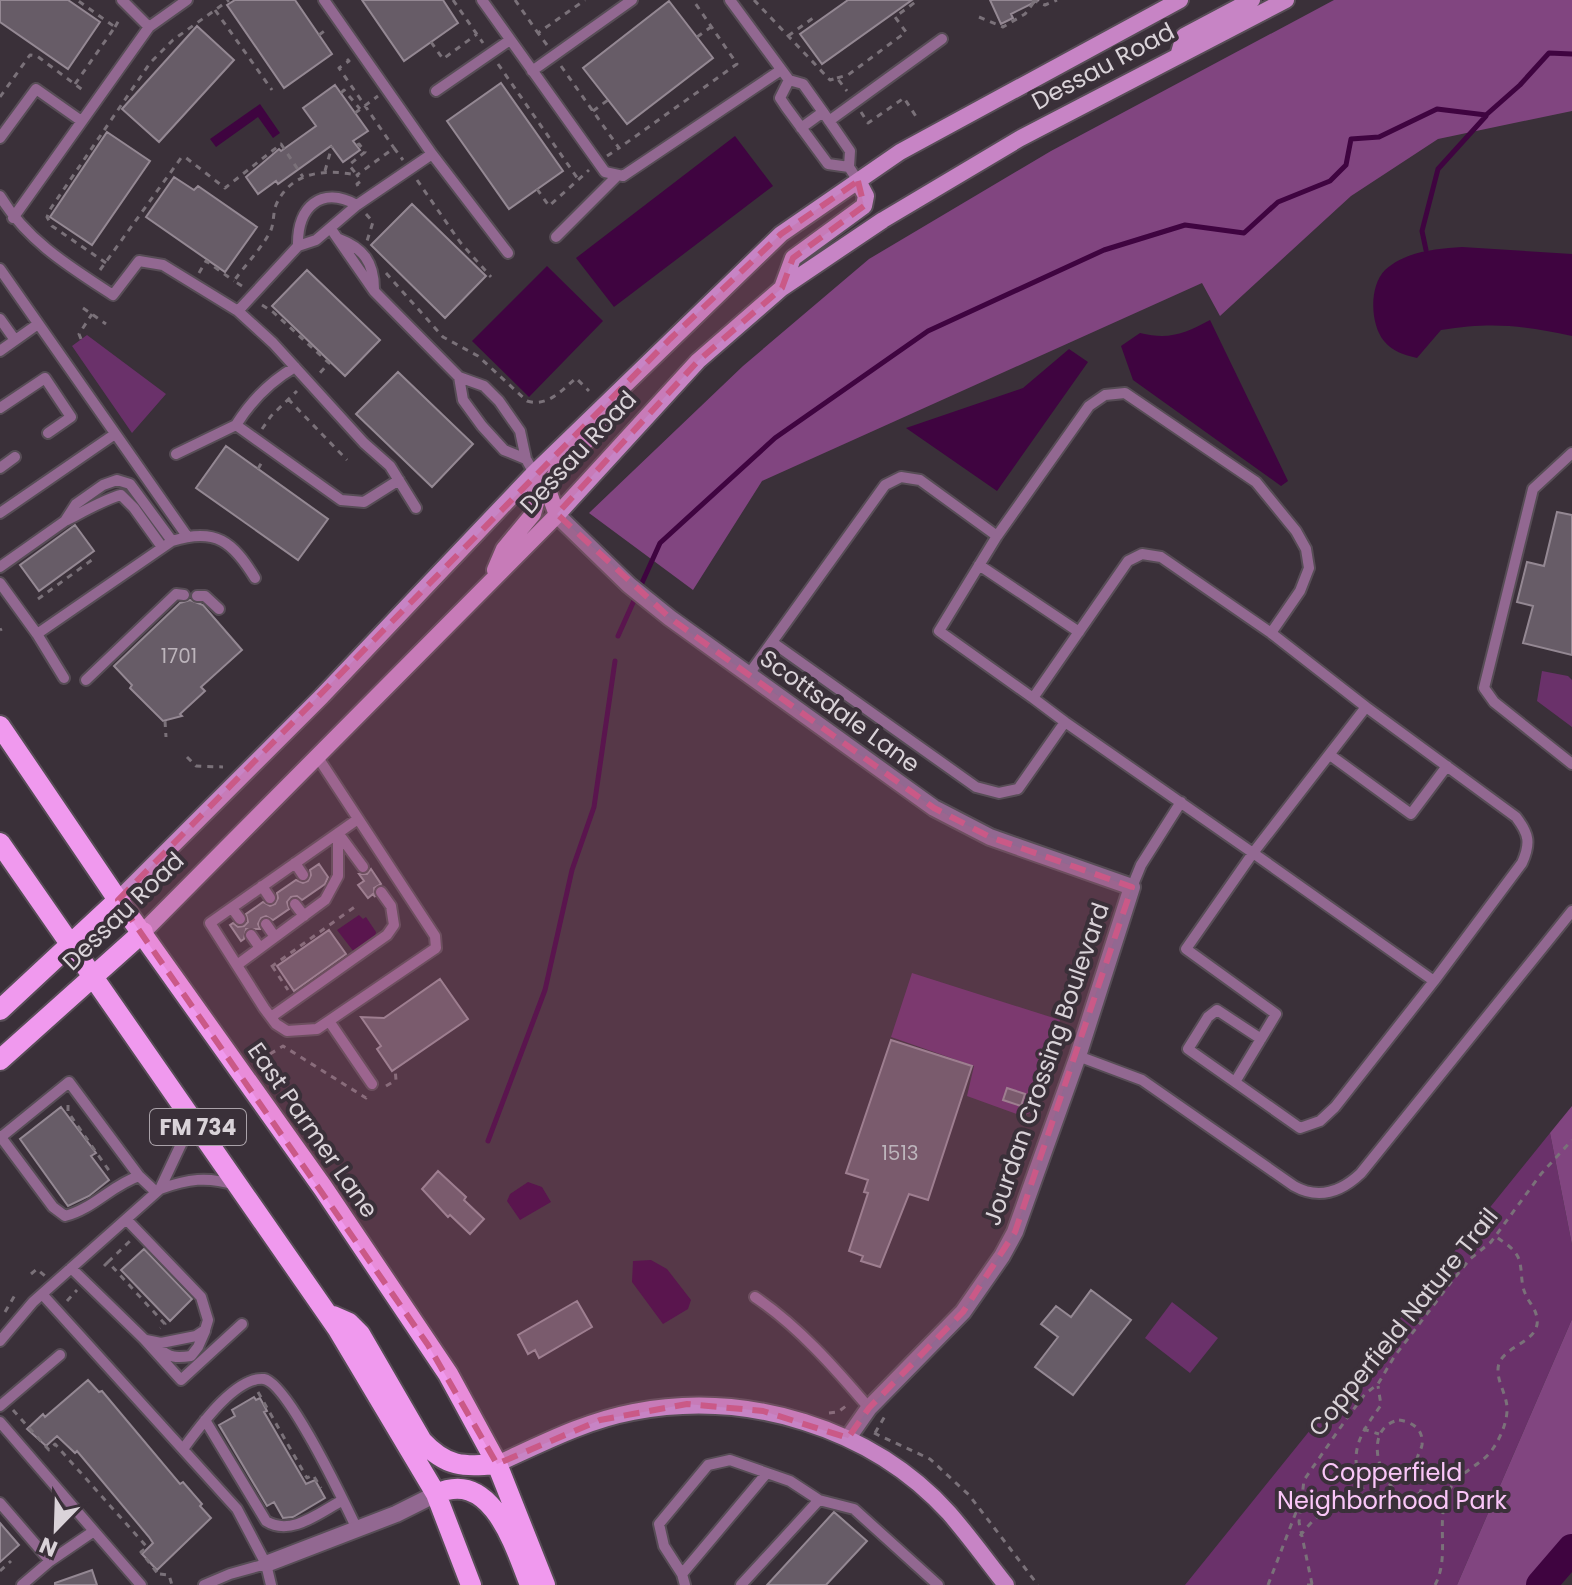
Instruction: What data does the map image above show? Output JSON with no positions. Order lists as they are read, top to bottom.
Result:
{
  "streets": {
    "main road": ["Dessau Road", "FM 734", "East Parmer Lane"],
    "street": ["Scottsdale Lane", "Jourdan Crossing Boulevard"],
    "path": ["Copperfield Nature Trail"]
  },
  "crossings": [
    ["Dessau Road", "Scottsdale Lane"],
    ["Dessau Road", "FM 734"],
    ["Dessau Road", "East Parmer Lane"],
    ["Scottsdale Lane", "Jourdan Crossing Boulevard"]
  ],
  "parks": ["Copperfield Neighborhood Park"],
  "house_numbers": ["1701", "1513"],
  "north": "bottom left"
}
